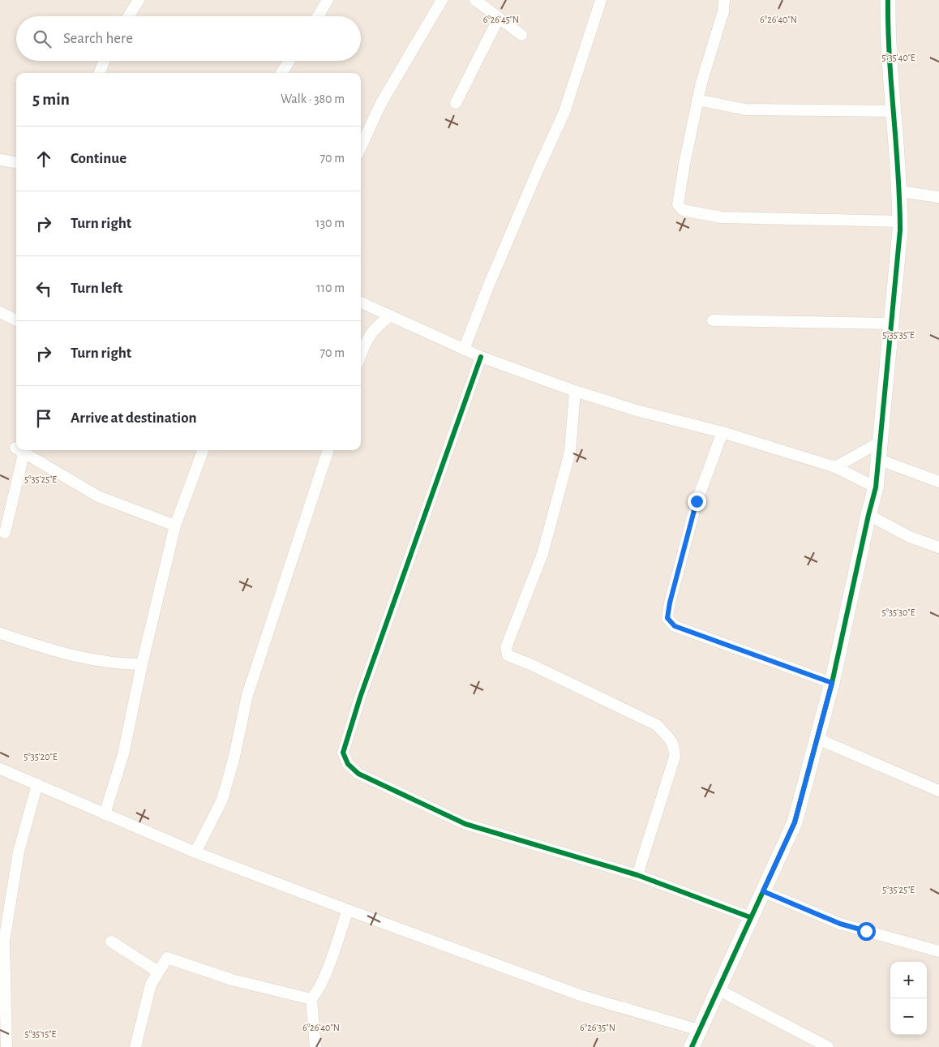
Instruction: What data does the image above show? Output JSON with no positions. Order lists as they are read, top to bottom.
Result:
{
  "page": {
    "search": "Search here",
    "heading": ["5 min", "Walk · 380 m"],
    "list": [
      ["Continue", "70 m"],
      ["Turn right", "130 m"],
      ["Turn left", "110 m"],
      ["Turn right", "70 m"],
      "Arrive at destination"
    ],
    "map_buttons": ["+", "−"]
  },
  "coordinates": [
    "6°26'45\"N",
    "6°26'40\"N",
    "5°35'40\"E",
    "5°35'35\"E",
    "5°35'25\"E",
    "5°35'30\"E",
    "5°35'20\"E",
    "6°26'35\"N",
    "5°35'15\"E"
  ]
}
